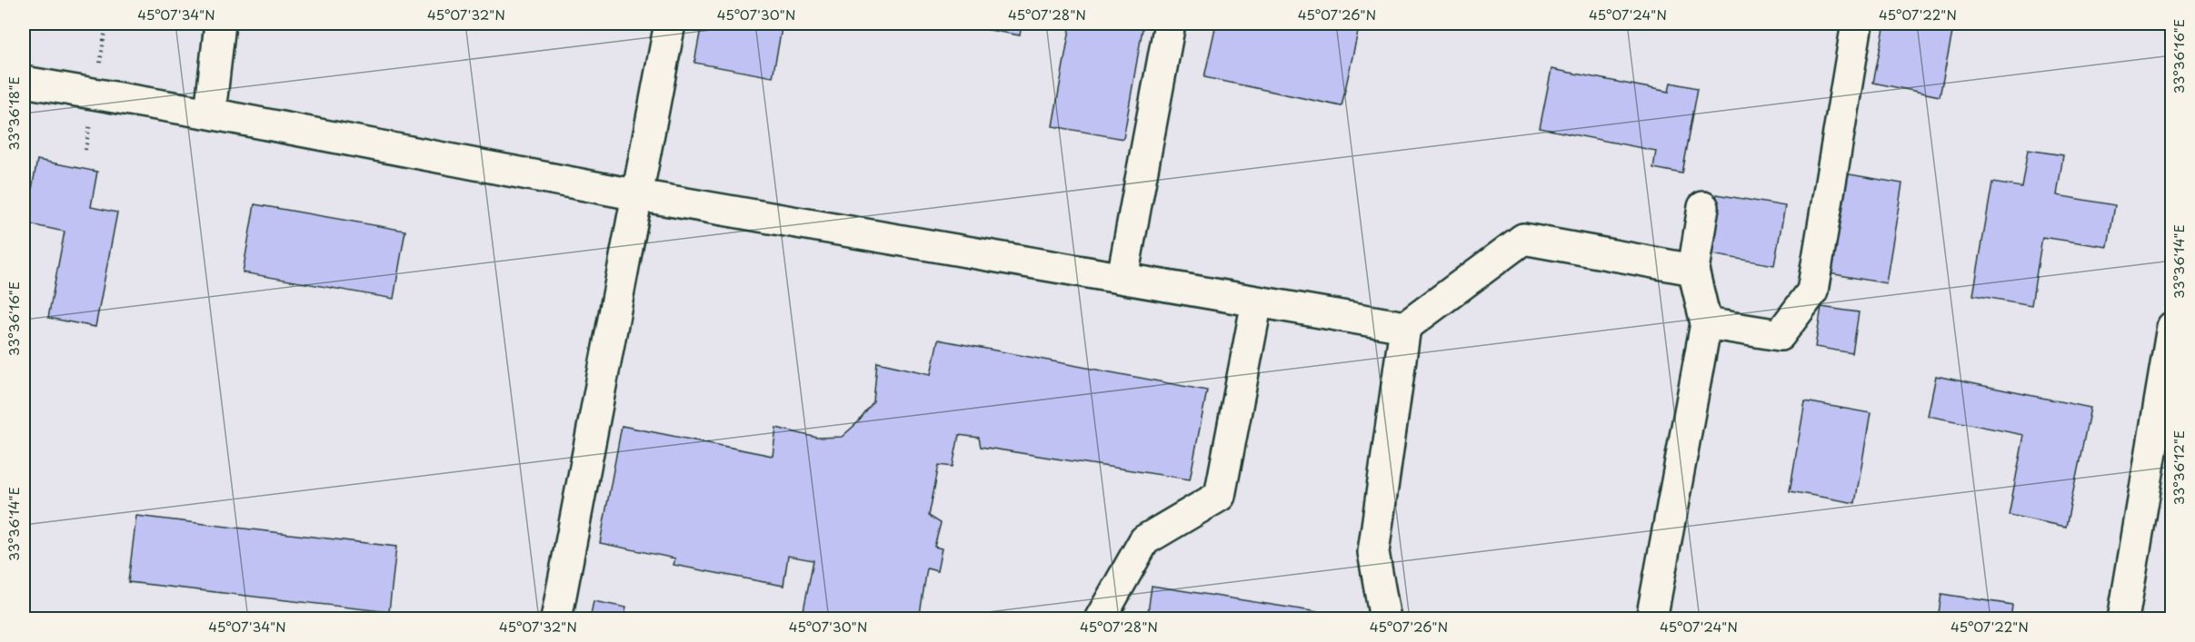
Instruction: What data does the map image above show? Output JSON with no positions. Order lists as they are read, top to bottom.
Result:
{
  "coordinates": [
    "45°07'34\"N",
    "45°07'32\"N",
    "45°07'30\"N",
    "45°07'28\"N",
    "45°07'26\"N",
    "45°07'24\"N",
    "45°07'22\"N",
    "33°36'16\"E",
    "33°36'18\"E",
    "33°36'14\"E",
    "33°36'12\"E"
  ]
}
